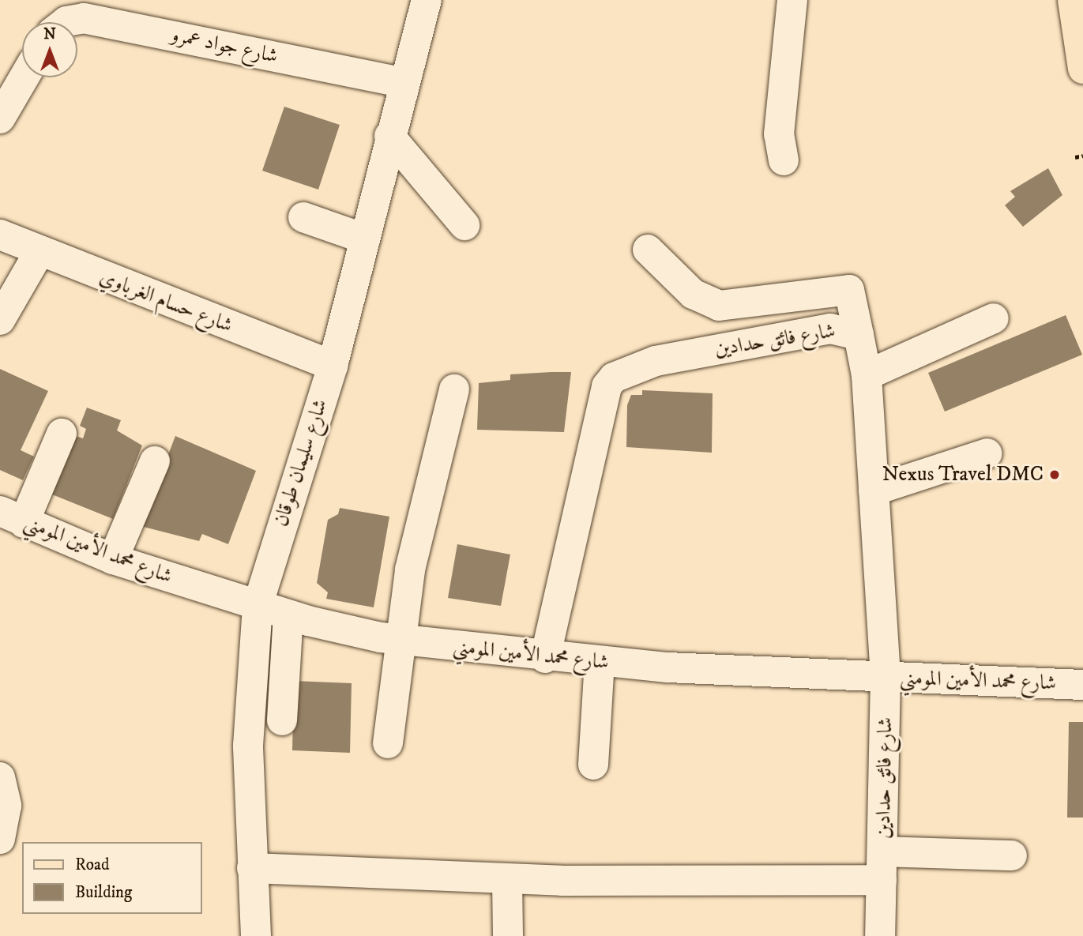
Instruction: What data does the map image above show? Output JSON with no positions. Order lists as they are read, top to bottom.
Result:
{
  "streets": {
    "street": [
      "شارع جواد عمرو",
      "شارع حسام الغرباوي",
      "شارع فائق حدادين",
      "شارع سليمان طوقان",
      "شارع محمد الأمين المومني"
    ]
  },
  "crossings": [
    ["شارع جواد عمرو", "شارع سليمان طوقان"],
    ["شارع حسام الغرباوي", "شارع سليمان طوقان"],
    ["شارع فائق حدادين", "شارع محمد الأمين المومني"],
    ["شارع سليمان طوقان", "شارع محمد الأمين المومني"]
  ],
  "places": ["Nexus Travel DMC"],
  "legend": ["Road", "Building"],
  "north": "top"
}
